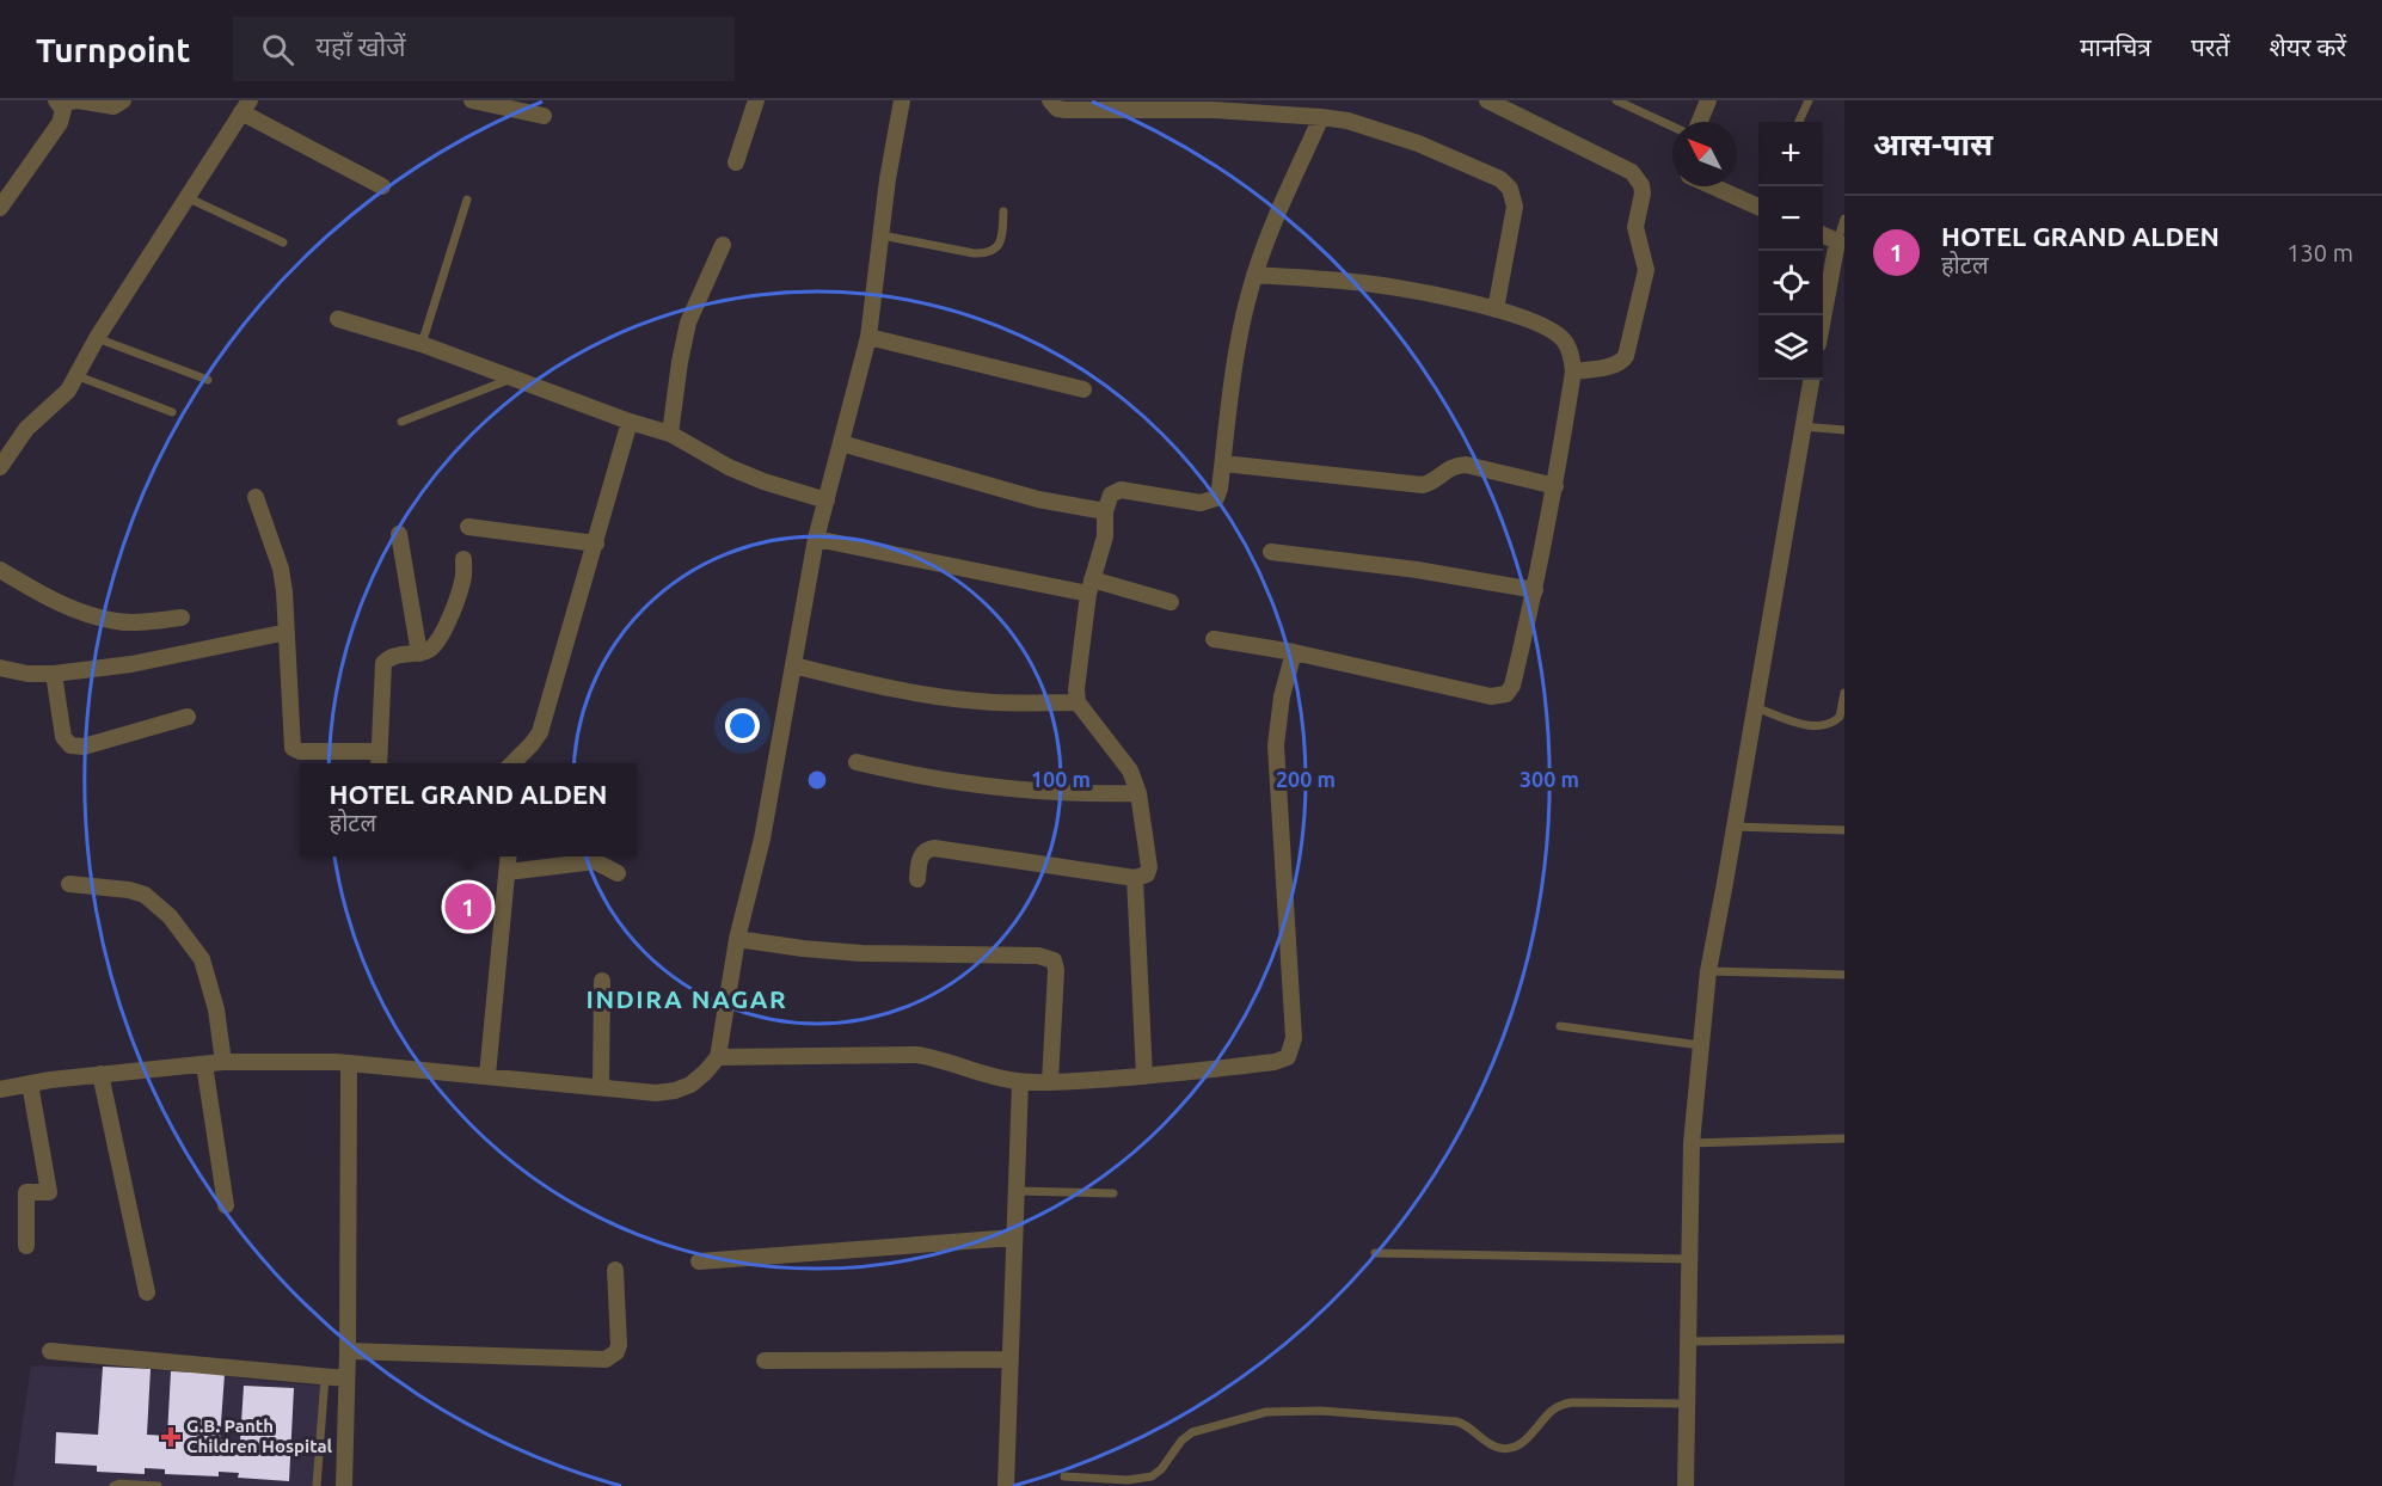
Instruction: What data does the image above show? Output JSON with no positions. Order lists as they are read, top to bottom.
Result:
{
  "districts": ["INDIRA NAGAR"],
  "places": {
    "health": ["G.B. Panth Children Hospital"]
  },
  "north": "top left",
  "page": {
    "header": "Turnpoint",
    "search": "यहाँ खोजें",
    "nav": ["मानचित्र", "परतें", "शेयर करें"],
    "heading": "आस-पास",
    "map_buttons": ["+", "−"],
    "list": [
      {
        "mark": "1",
        "name": "HOTEL GRAND ALDEN",
        "note": "होटल",
        "value": "130 m"
      }
    ],
    "popup": ["HOTEL GRAND ALDEN", "होटल"],
    "pins": "1"
  },
  "rings": ["100 m", "200 m", "300 m"]
}
